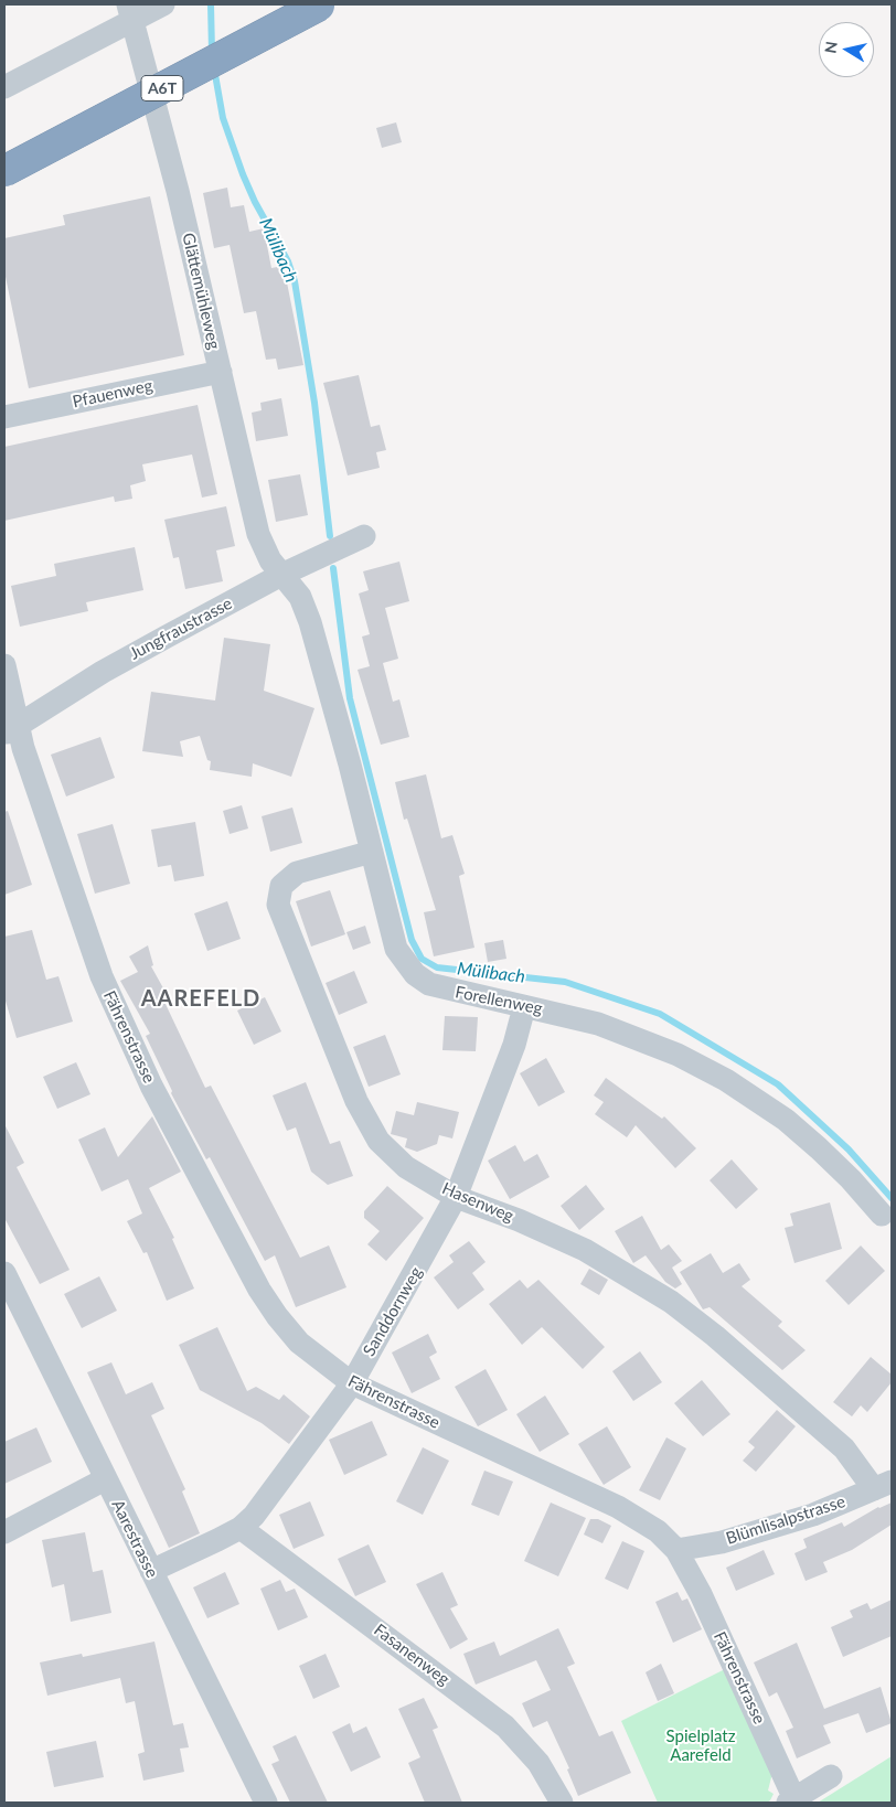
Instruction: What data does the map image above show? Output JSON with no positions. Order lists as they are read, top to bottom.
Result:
{
  "streets": {
    "highway": ["A6T"],
    "street": [
      "Glättemühleweg",
      "Pfauenweg",
      "Jungfraustrasse",
      "Forellenweg",
      "Fährenstrasse",
      "Hasenweg",
      "Sanddornweg",
      "Blümlisalpstrasse",
      "Aarestrasse",
      "Fasanenweg"
    ]
  },
  "crossings": [
    ["Glättemühleweg", "Pfauenweg"],
    ["Glättemühleweg", "Jungfraustrasse"],
    ["Glättemühleweg", "Forellenweg"],
    ["Jungfraustrasse", "Forellenweg"],
    ["Jungfraustrasse", "Fährenstrasse"],
    ["Forellenweg", "Hasenweg"],
    ["Forellenweg", "Sanddornweg"],
    ["Fährenstrasse", "Sanddornweg"],
    ["Fährenstrasse", "Blümlisalpstrasse"],
    ["Hasenweg", "Sanddornweg"],
    ["Hasenweg", "Blümlisalpstrasse"],
    ["Sanddornweg", "Aarestrasse"],
    ["Sanddornweg", "Fasanenweg"]
  ],
  "districts": ["AAREFELD"],
  "water": ["Mülibach"],
  "parks": ["Spielplatz Aarefeld"],
  "north": "left"
}
